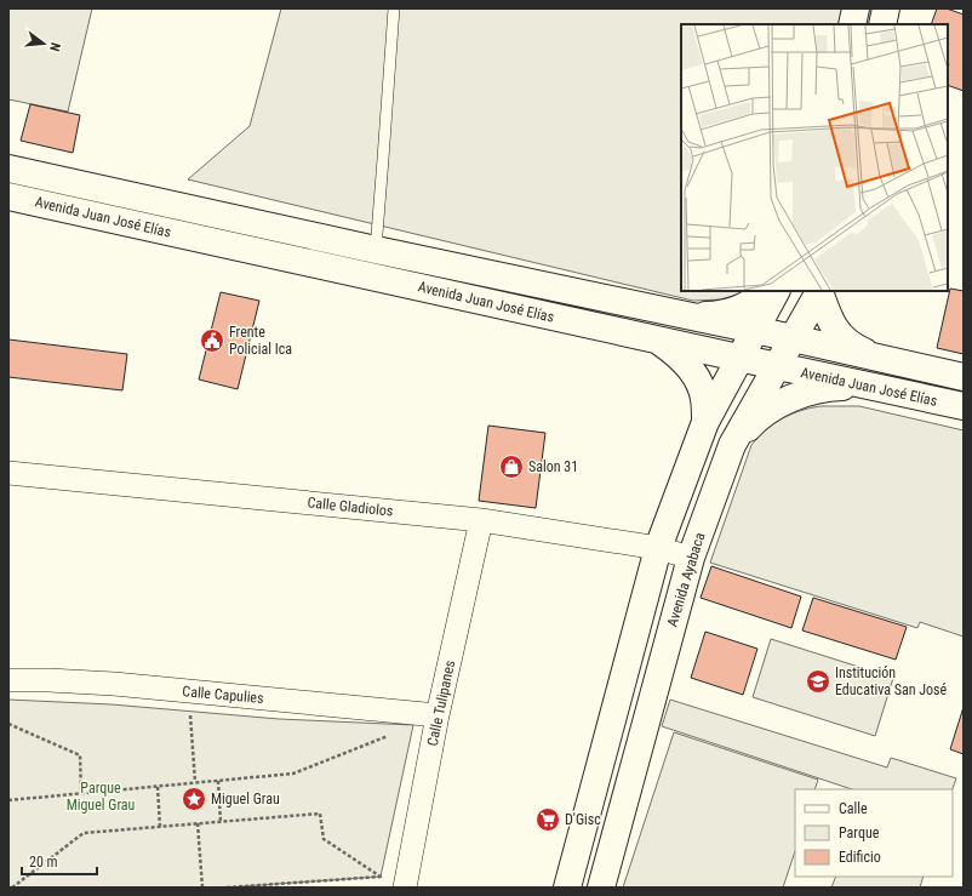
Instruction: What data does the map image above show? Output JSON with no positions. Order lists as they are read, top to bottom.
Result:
{
  "streets": {
    "street": [
      "Avenida Juan José Elías",
      "Calle Gladiolos",
      "Avenida Ayabaca",
      "Calle Capulies",
      "Calle Tulipanes"
    ]
  },
  "crossings": [
    ["Avenida Juan José Elías", "Avenida Ayabaca"],
    ["Calle Gladiolos", "Avenida Ayabaca"],
    ["Calle Gladiolos", "Calle Tulipanes"],
    ["Calle Capulies", "Calle Tulipanes"]
  ],
  "parks": ["Parque Miguel Grau"],
  "places": {
    "public building": ["Frente Policial Ica"],
    "shop": ["Salon 31"],
    "school or university": ["Institución Educativa San José"],
    "place": ["Miguel Grau"],
    "supermarket": ["D'Gisc"]
  },
  "legend": ["Calle", "Parque", "Edificio"],
  "scale_bar": "20 m",
  "north": "right"
}
